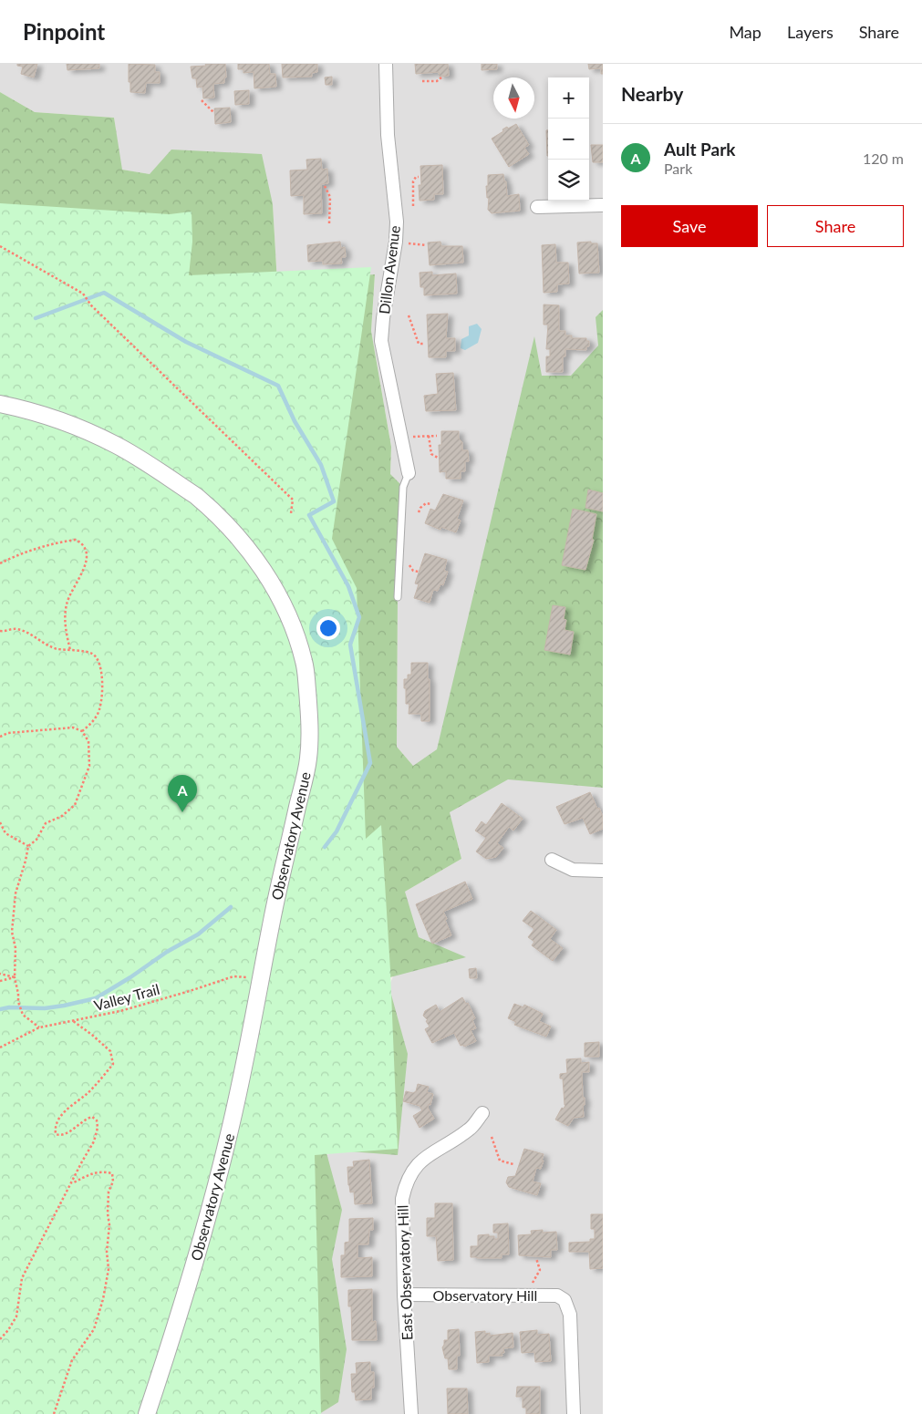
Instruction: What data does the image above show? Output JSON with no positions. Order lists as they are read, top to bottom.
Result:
{
  "streets": {
    "street": [
      "Dillon Avenue",
      "Observatory Avenue",
      "East Observatory Hill",
      "Observatory Hill"
    ],
    "path": ["Valley Trail"]
  },
  "crossings": [
    ["Observatory Avenue", "Valley Trail"],
    ["East Observatory Hill", "Observatory Hill"]
  ],
  "north": "bottom",
  "page": {
    "header": "Pinpoint",
    "nav": ["Map", "Layers", "Share"],
    "heading": "Nearby",
    "map_buttons": ["+", "−"],
    "list": [
      {
        "mark": "A",
        "name": "Ault Park",
        "note": "Park",
        "value": "120 m"
      }
    ],
    "buttons": ["Save", "Share"],
    "pins": "A"
  }
}
